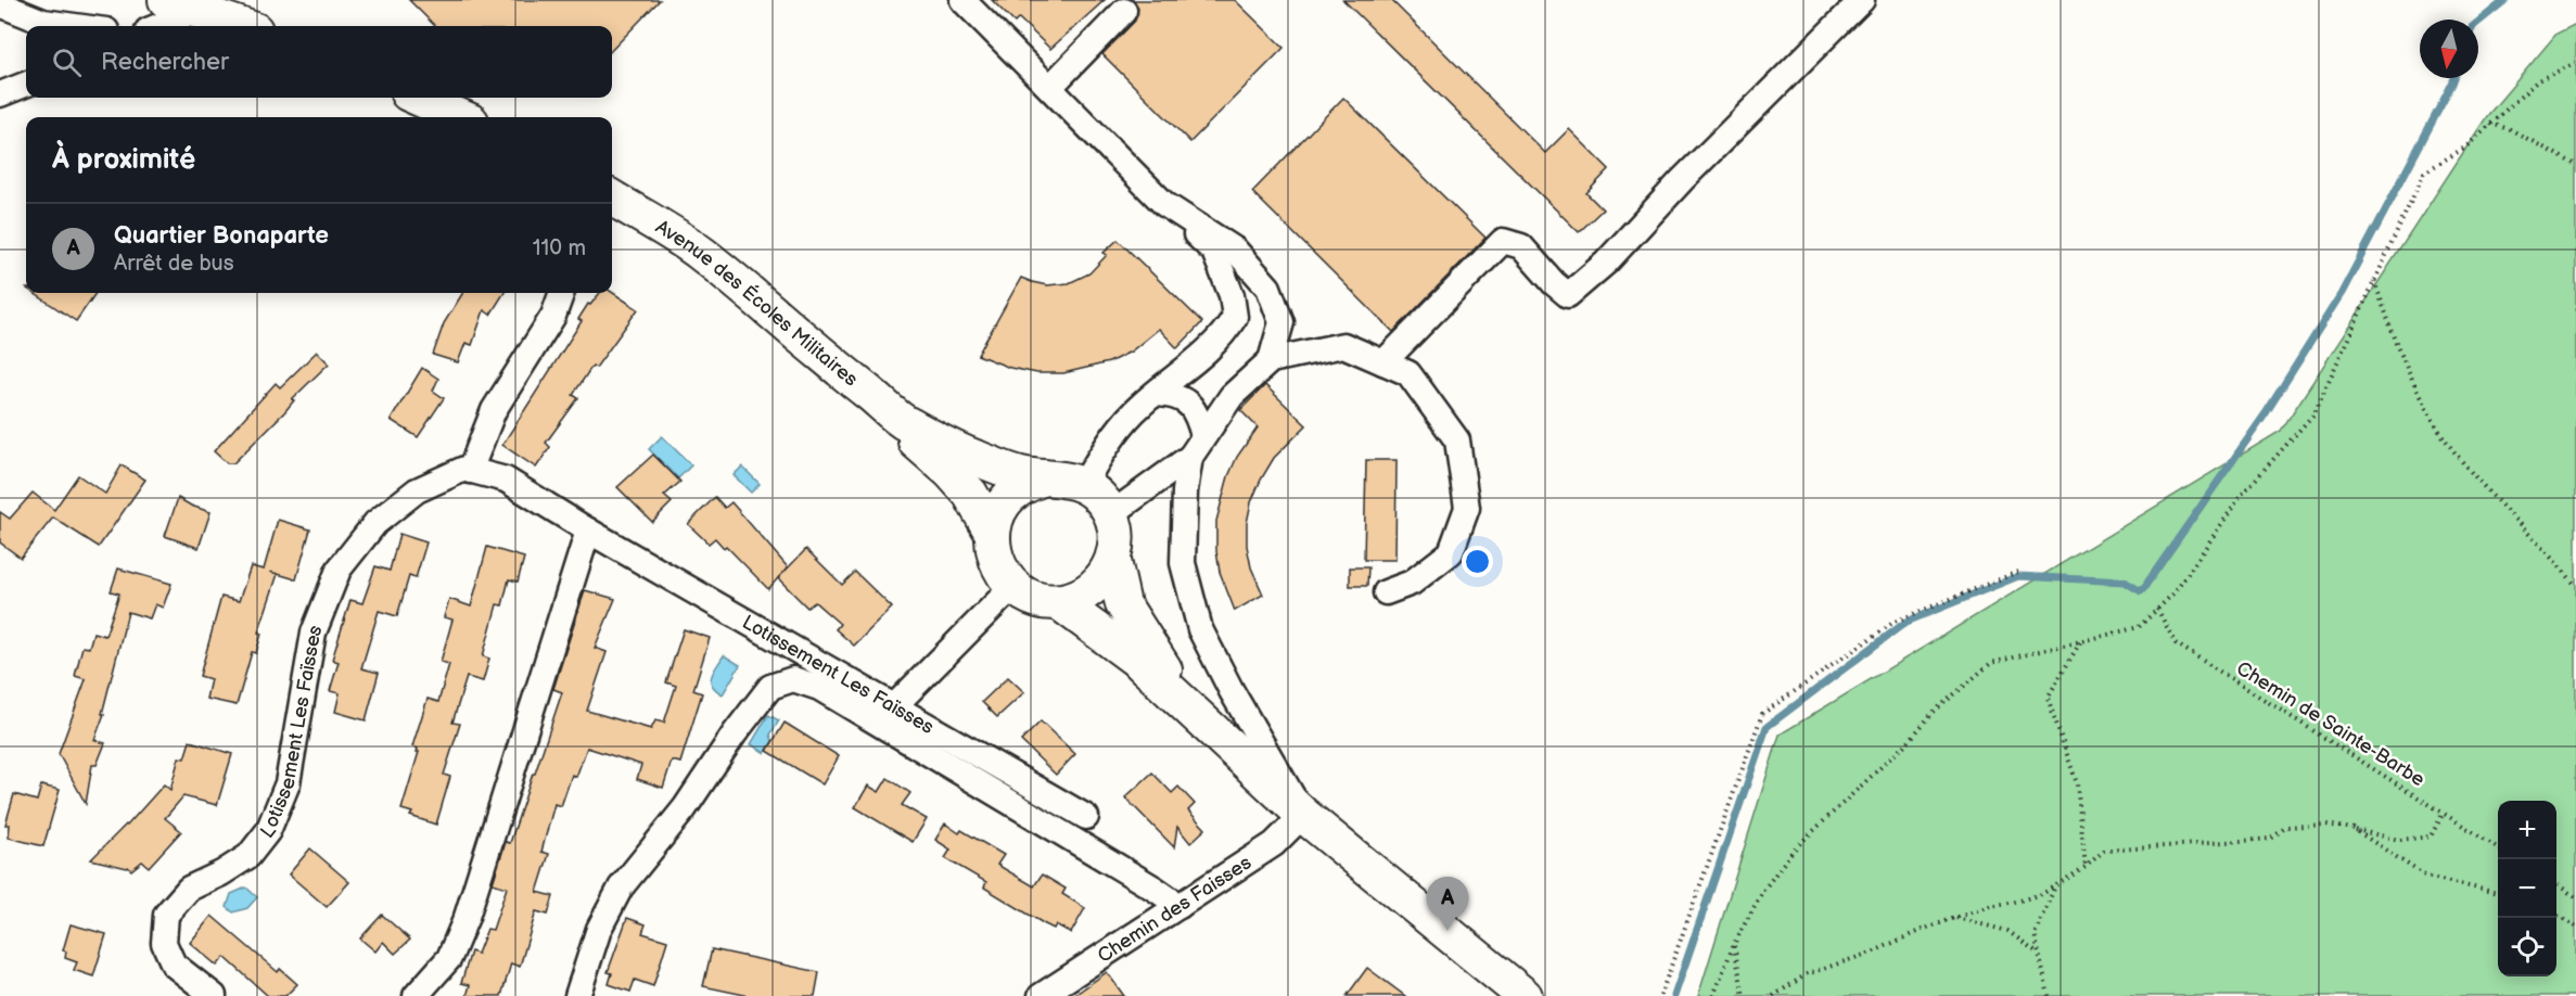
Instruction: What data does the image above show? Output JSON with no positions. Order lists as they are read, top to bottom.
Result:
{
  "streets": {
    "street": ["Avenue des Écoles Militaires", "Lotissement Les Faïsses", "Chemin des Faisses"],
    "path": ["Chemin de Sainte-Barbe"]
  },
  "north": "bottom",
  "page": {
    "search": "Rechercher",
    "heading": "À proximité",
    "list": [
      {
        "mark": "A",
        "name": "Quartier Bonaparte",
        "note": "Arrêt de bus",
        "value": "110 m"
      }
    ],
    "map_buttons": ["+", "−"],
    "pins": "A"
  }
}
